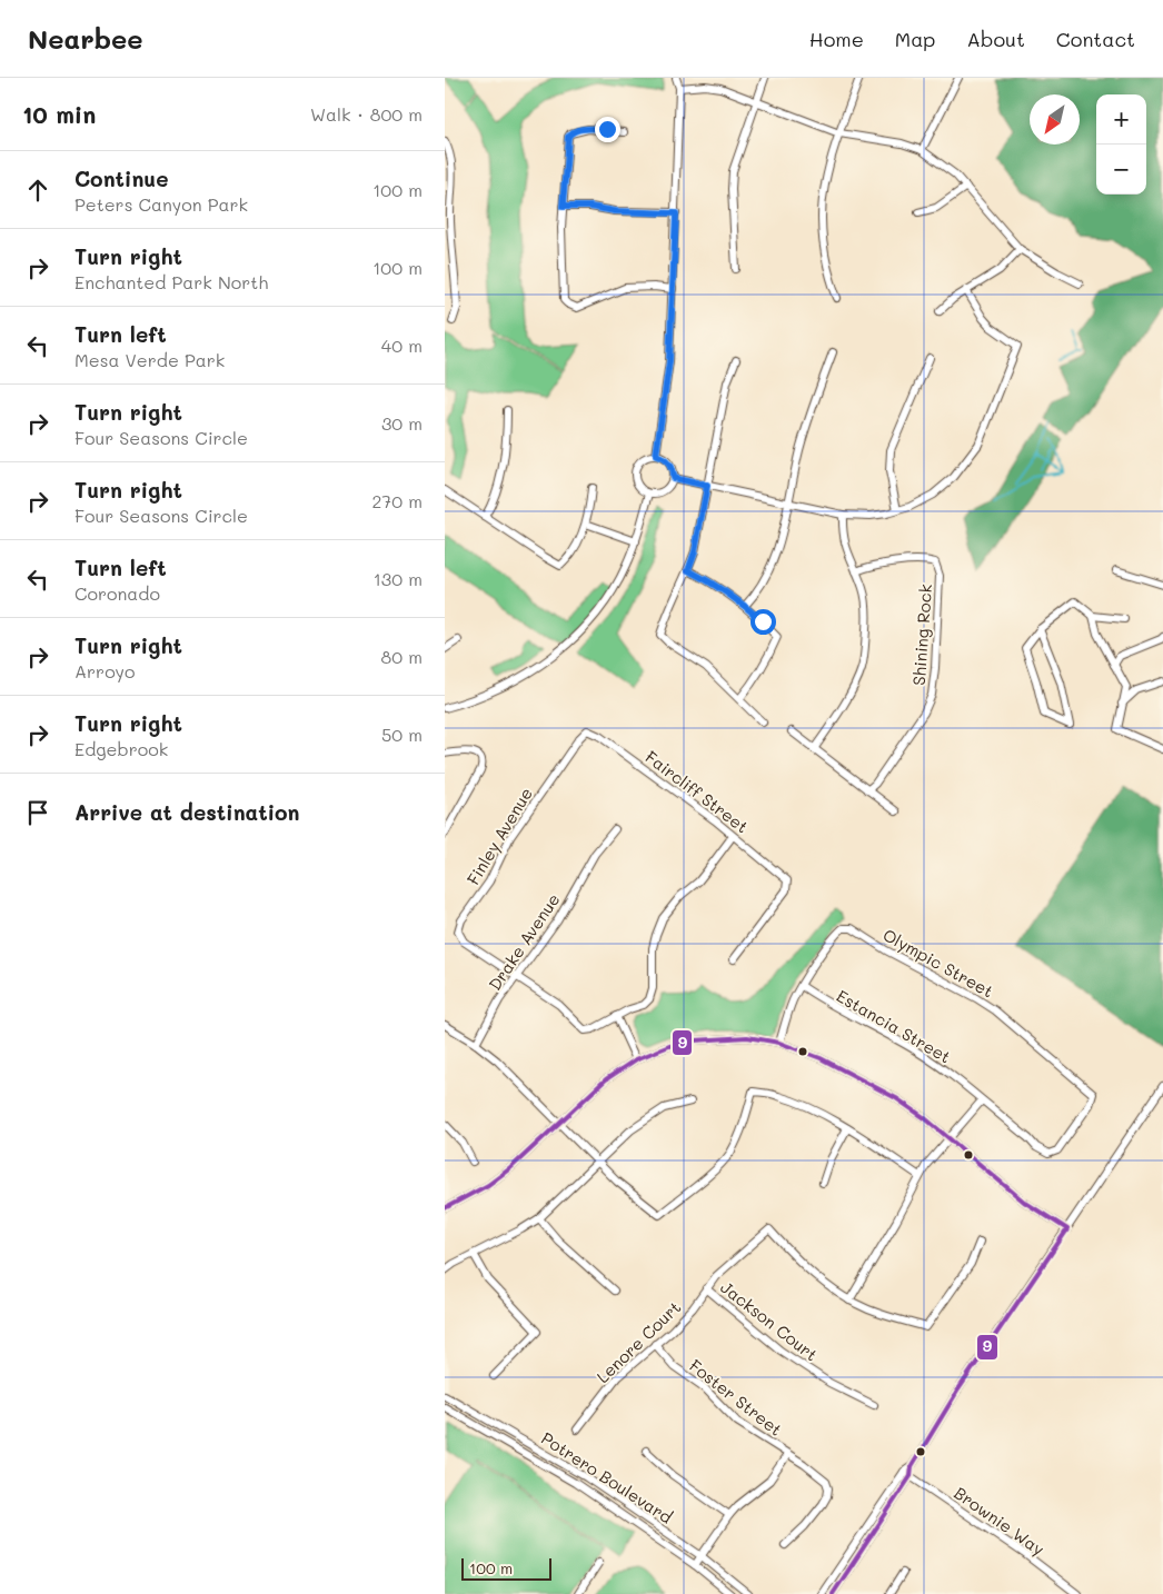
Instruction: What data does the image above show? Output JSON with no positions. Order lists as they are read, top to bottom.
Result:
{
  "streets": {
    "street": [
      "Shining Rock",
      "Faircliff Street",
      "Finley Avenue",
      "Drake Avenue",
      "Olympic Street",
      "Estancia Street",
      "Jackson Court",
      "Lenore Court",
      "Foster Street",
      "Potrero Boulevard",
      "Brownie Way"
    ]
  },
  "crossings": [
    ["Faircliff Street", "Finley Avenue"],
    ["Finley Avenue", "Drake Avenue"],
    ["Olympic Street", "Estancia Street"],
    ["Jackson Court", "Lenore Court"],
    ["Lenore Court", "Foster Street"]
  ],
  "lines": ["transit line 9"],
  "scale_bar": "100 m",
  "north": "bottom left",
  "page": {
    "header": "Nearbee",
    "nav": [
      "Home",
      "Map",
      "About",
      "Contact"
    ],
    "heading": ["10 min", "Walk · 800 m"],
    "map_buttons": ["+", "−"],
    "list": [
      ["Continue", "Peters Canyon Park", "100 m"],
      ["Turn right", "Enchanted Park North", "100 m"],
      ["Turn left", "Mesa Verde Park", "40 m"],
      ["Turn right", "Four Seasons Circle", "30 m"],
      ["Turn right", "Four Seasons Circle", "270 m"],
      ["Turn left", "Coronado", "130 m"],
      ["Turn right", "Arroyo", "80 m"],
      ["Turn right", "Edgebrook", "50 m"],
      "Arrive at destination"
    ],
    "scale": "100 m"
  }
}
